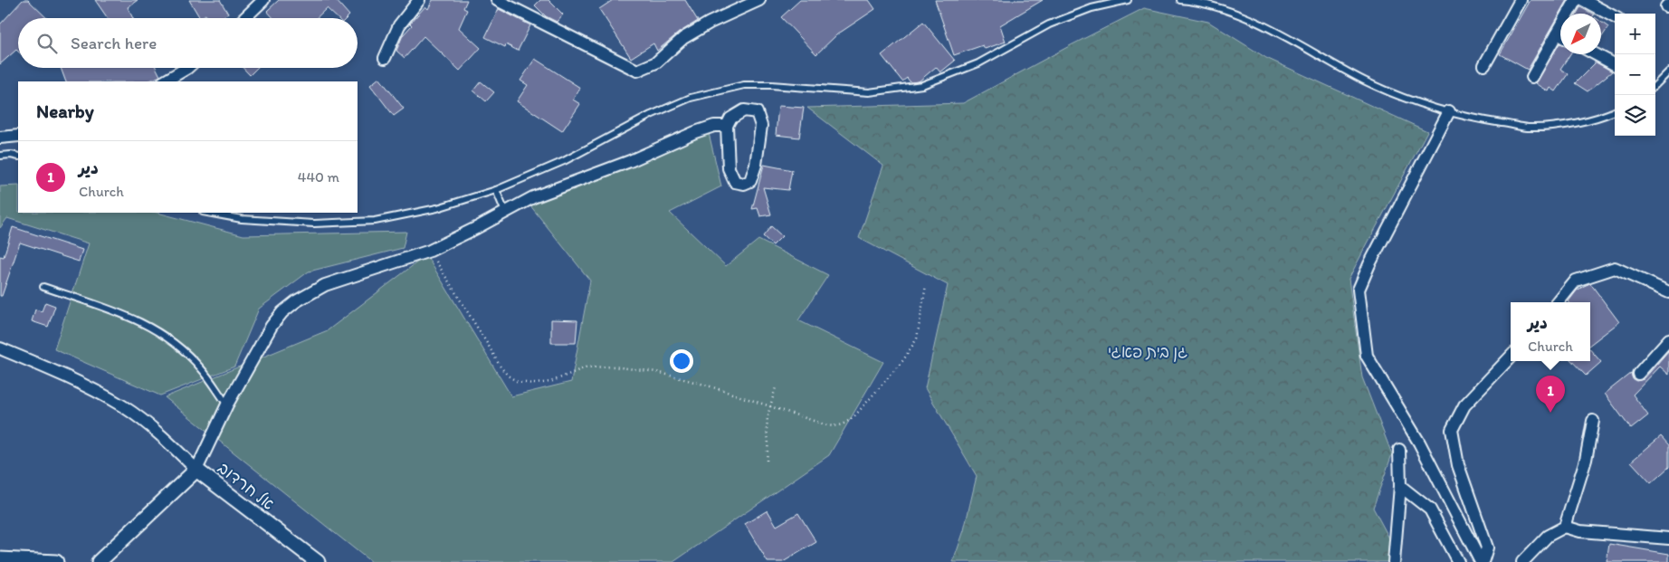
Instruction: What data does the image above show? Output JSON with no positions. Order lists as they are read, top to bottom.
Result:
{
  "streets": {
    "street": ["אל חרדוב"]
  },
  "parks": ["גן בית פאגי"],
  "north": "bottom left",
  "page": {
    "map_buttons": ["+", "−"],
    "search": "Search here",
    "heading": "Nearby",
    "list": [
      {
        "mark": "1",
        "name": "دير",
        "note": "Church",
        "value": "440 m"
      }
    ],
    "popup": ["دير", "Church"],
    "pins": "1"
  }
}
